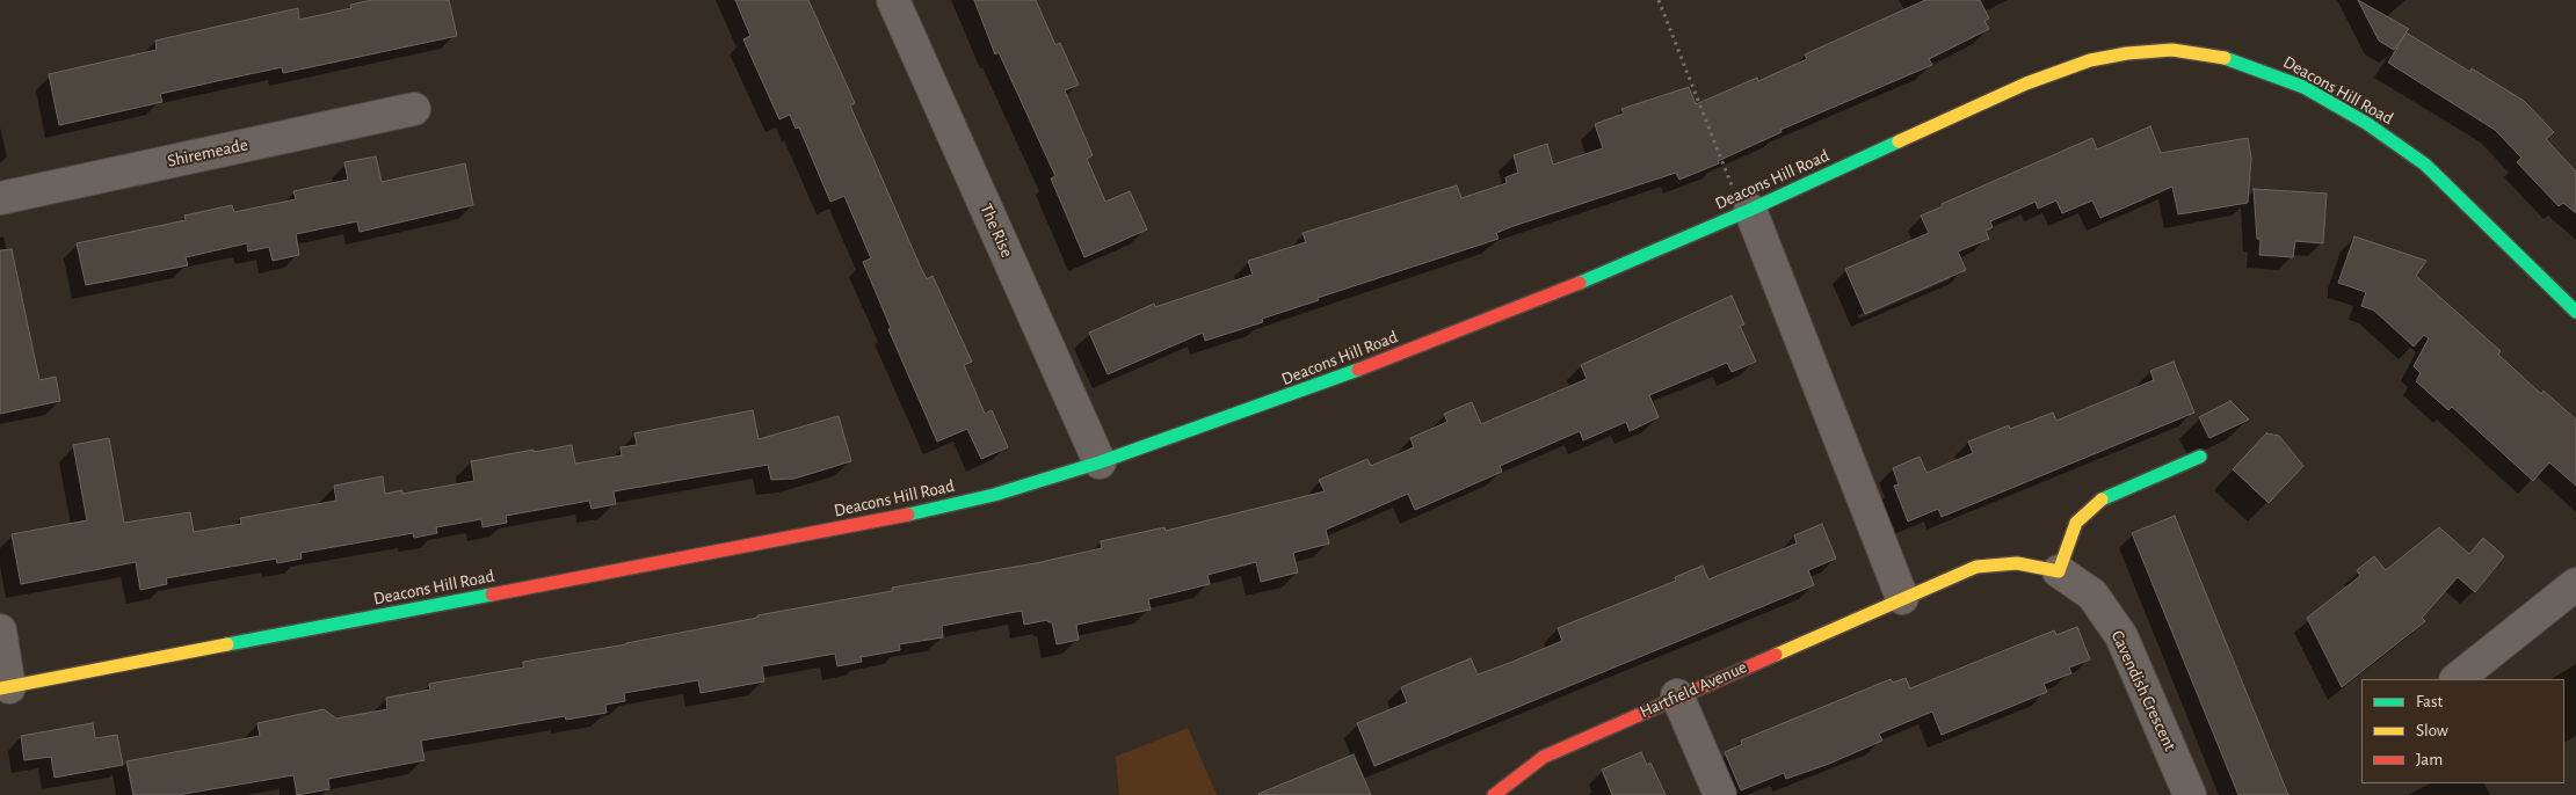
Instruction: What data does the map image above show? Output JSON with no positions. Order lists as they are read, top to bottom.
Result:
{
  "streets": {
    "street": [
      "Deacons Hill Road",
      "Shiremeade",
      "The Rise",
      "Hartfield Avenue",
      "Cavendish Crescent"
    ]
  },
  "crossings": [
    ["Deacons Hill Road", "The Rise"],
    ["Hartfield Avenue", "Cavendish Crescent"]
  ],
  "legend": ["Fast", "Slow", "Jam"]
}
